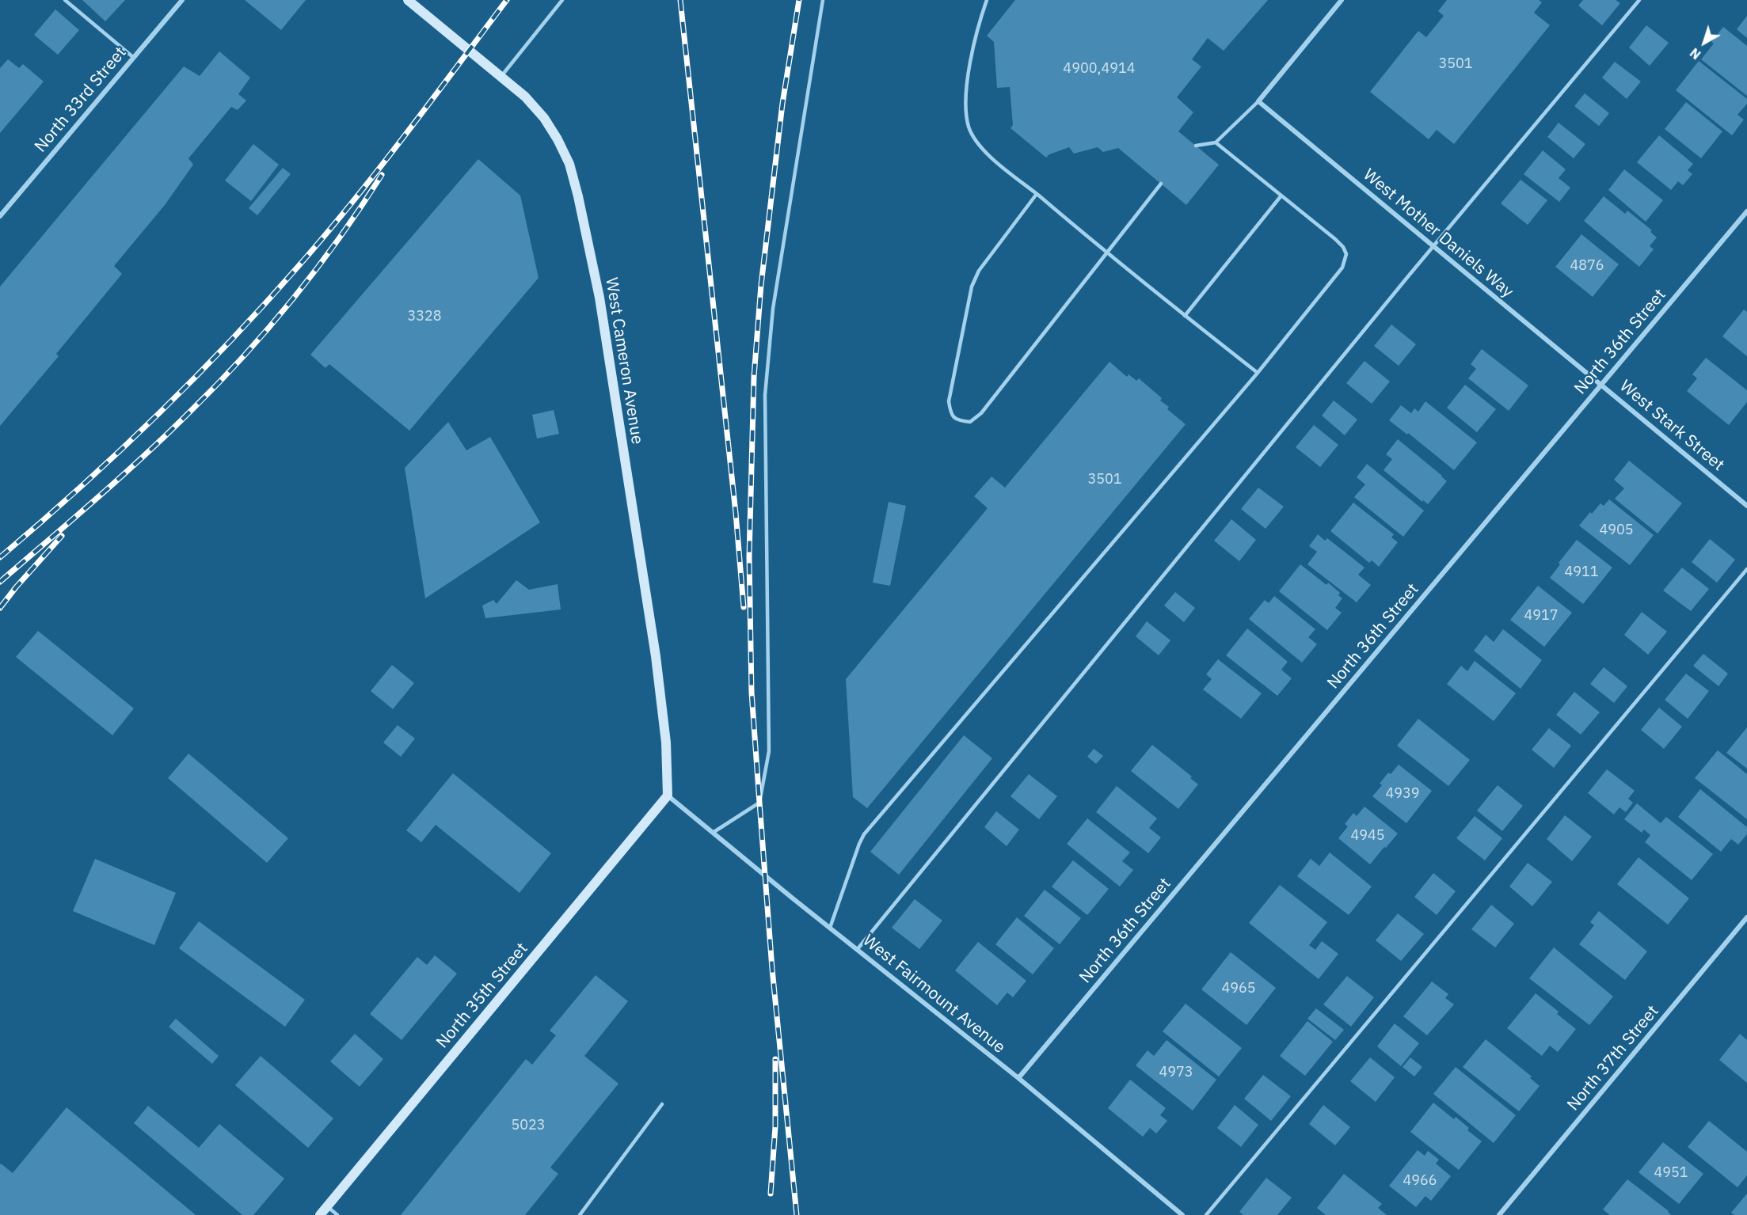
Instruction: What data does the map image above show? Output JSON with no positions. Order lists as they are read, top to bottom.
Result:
{
  "streets": {
    "street": [
      "North 33rd Street",
      "West Mother Daniels Way",
      "North 36th Street",
      "West Cameron Avenue",
      "West Stark Street",
      "West Fairmount Avenue",
      "North 35th Street",
      "North 37th Street"
    ]
  },
  "crossings": [
    ["West Mother Daniels Way", "North 36th Street"],
    ["West Mother Daniels Way", "West Stark Street"],
    ["North 36th Street", "West Stark Street"],
    ["North 36th Street", "West Fairmount Avenue"],
    ["West Cameron Avenue", "West Fairmount Avenue"],
    ["West Cameron Avenue", "North 35th Street"],
    ["West Fairmount Avenue", "North 35th Street"]
  ],
  "house_numbers": [
    "3501",
    "4900,4914",
    "4876",
    "3328",
    "3501",
    "4905",
    "4911",
    "4917",
    "4939",
    "4945",
    "4965",
    "4973",
    "5023",
    "4951",
    "4966"
  ],
  "north": "bottom left"
}
